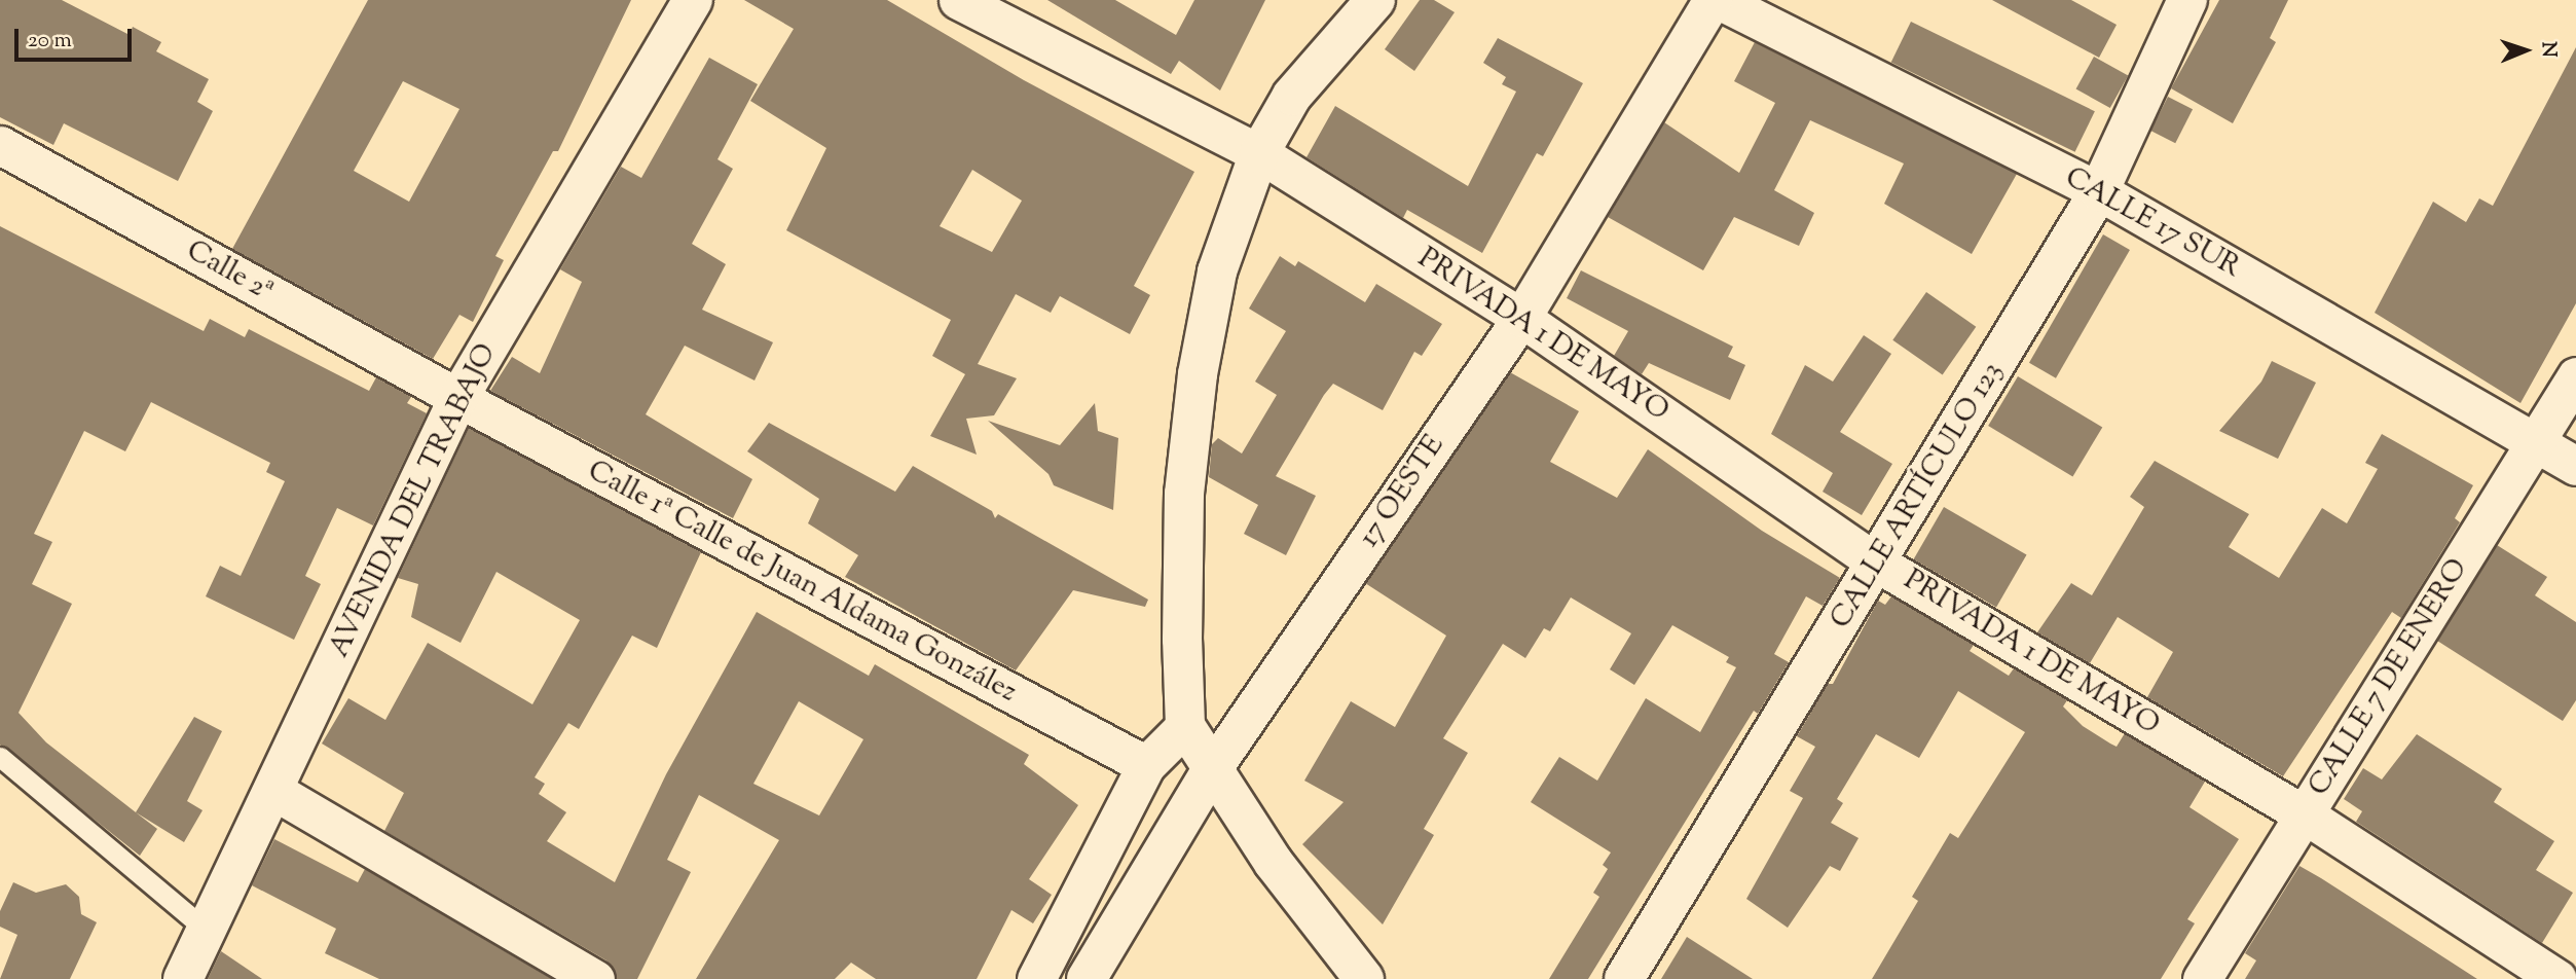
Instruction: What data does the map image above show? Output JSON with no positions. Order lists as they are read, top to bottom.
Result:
{
  "streets": {
    "street": [
      "CALLE 17 SUR",
      "Calle 2ª",
      "PRIVADA 1 DE MAYO",
      "17 OESTE",
      "CALLE ARTÍCULO 123",
      "AVENIDA DEL TRABAJO",
      "Calle 1ª Calle de Juan Aldama González",
      "CALLE 7 DE ENERO"
    ]
  },
  "crossings": [
    ["CALLE 17 SUR", "CALLE ARTÍCULO 123"],
    ["CALLE 17 SUR", "CALLE 7 DE ENERO"],
    ["Calle 2ª", "AVENIDA DEL TRABAJO"],
    ["Calle 2ª", "Calle 1ª Calle de Juan Aldama González"],
    ["PRIVADA 1 DE MAYO", "17 OESTE"],
    ["PRIVADA 1 DE MAYO", "CALLE ARTÍCULO 123"],
    ["PRIVADA 1 DE MAYO", "CALLE 7 DE ENERO"],
    ["AVENIDA DEL TRABAJO", "Calle 1ª Calle de Juan Aldama González"]
  ],
  "scale_bar": "20 m",
  "north": "right"
}
